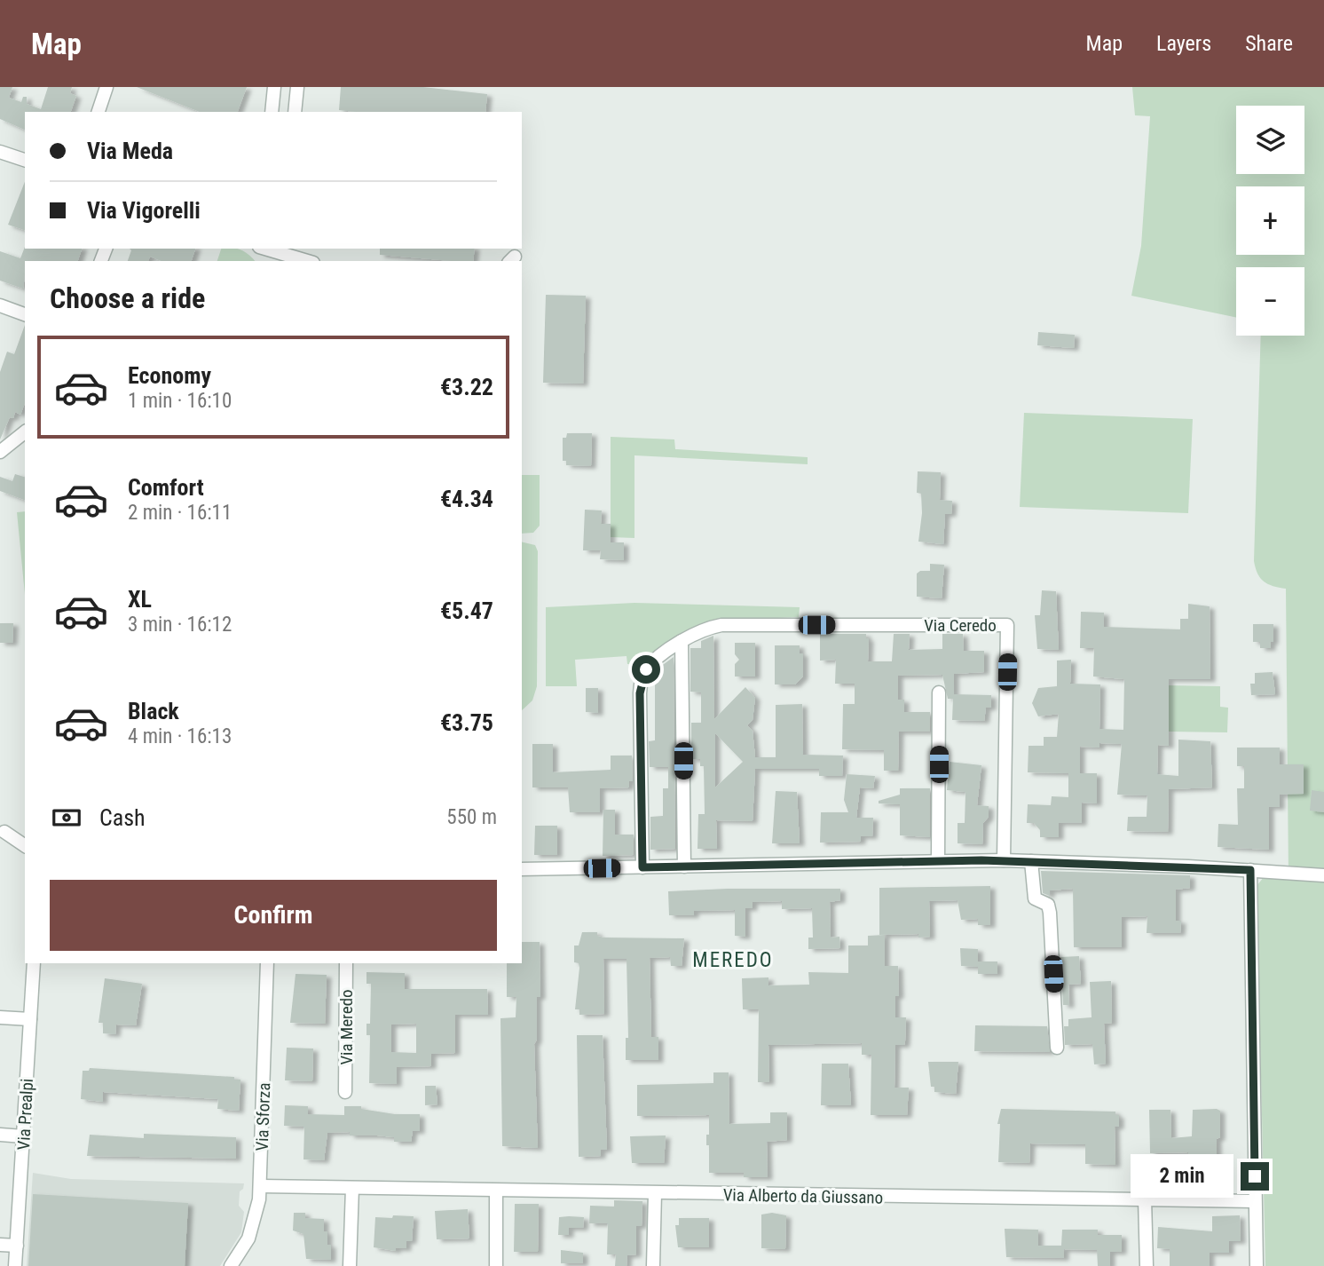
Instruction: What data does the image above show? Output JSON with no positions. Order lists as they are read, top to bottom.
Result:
{
  "streets": {
    "street": [
      "Via Ceredo",
      "Via Meredo",
      "Via Prealpi",
      "Via Sforza",
      "Via Alberto da Giussano"
    ]
  },
  "crossings": [
    ["Via Sforza", "Via Alberto da Giussano"]
  ],
  "districts": ["MEREDO"],
  "page": {
    "header": "Map",
    "nav": ["Map", "Layers", "Share"],
    "map_buttons": ["+", "−"],
    "banner": ["Via Meda", "Via Vigorelli"],
    "heading": "Choose a ride",
    "list": [
      {
        "name": "Economy",
        "note": "1 min · 16:10",
        "value": "€3.22"
      },
      {
        "name": "Comfort",
        "note": "2 min · 16:11",
        "value": "€4.34"
      },
      {
        "name": "XL",
        "note": "3 min · 16:12",
        "value": "€5.47"
      },
      {
        "name": "Black",
        "note": "4 min · 16:13",
        "value": "€3.75"
      }
    ],
    "pay": ["Cash", "550 m"],
    "buttons": "Confirm",
    "bubble": "2 min"
  }
}
